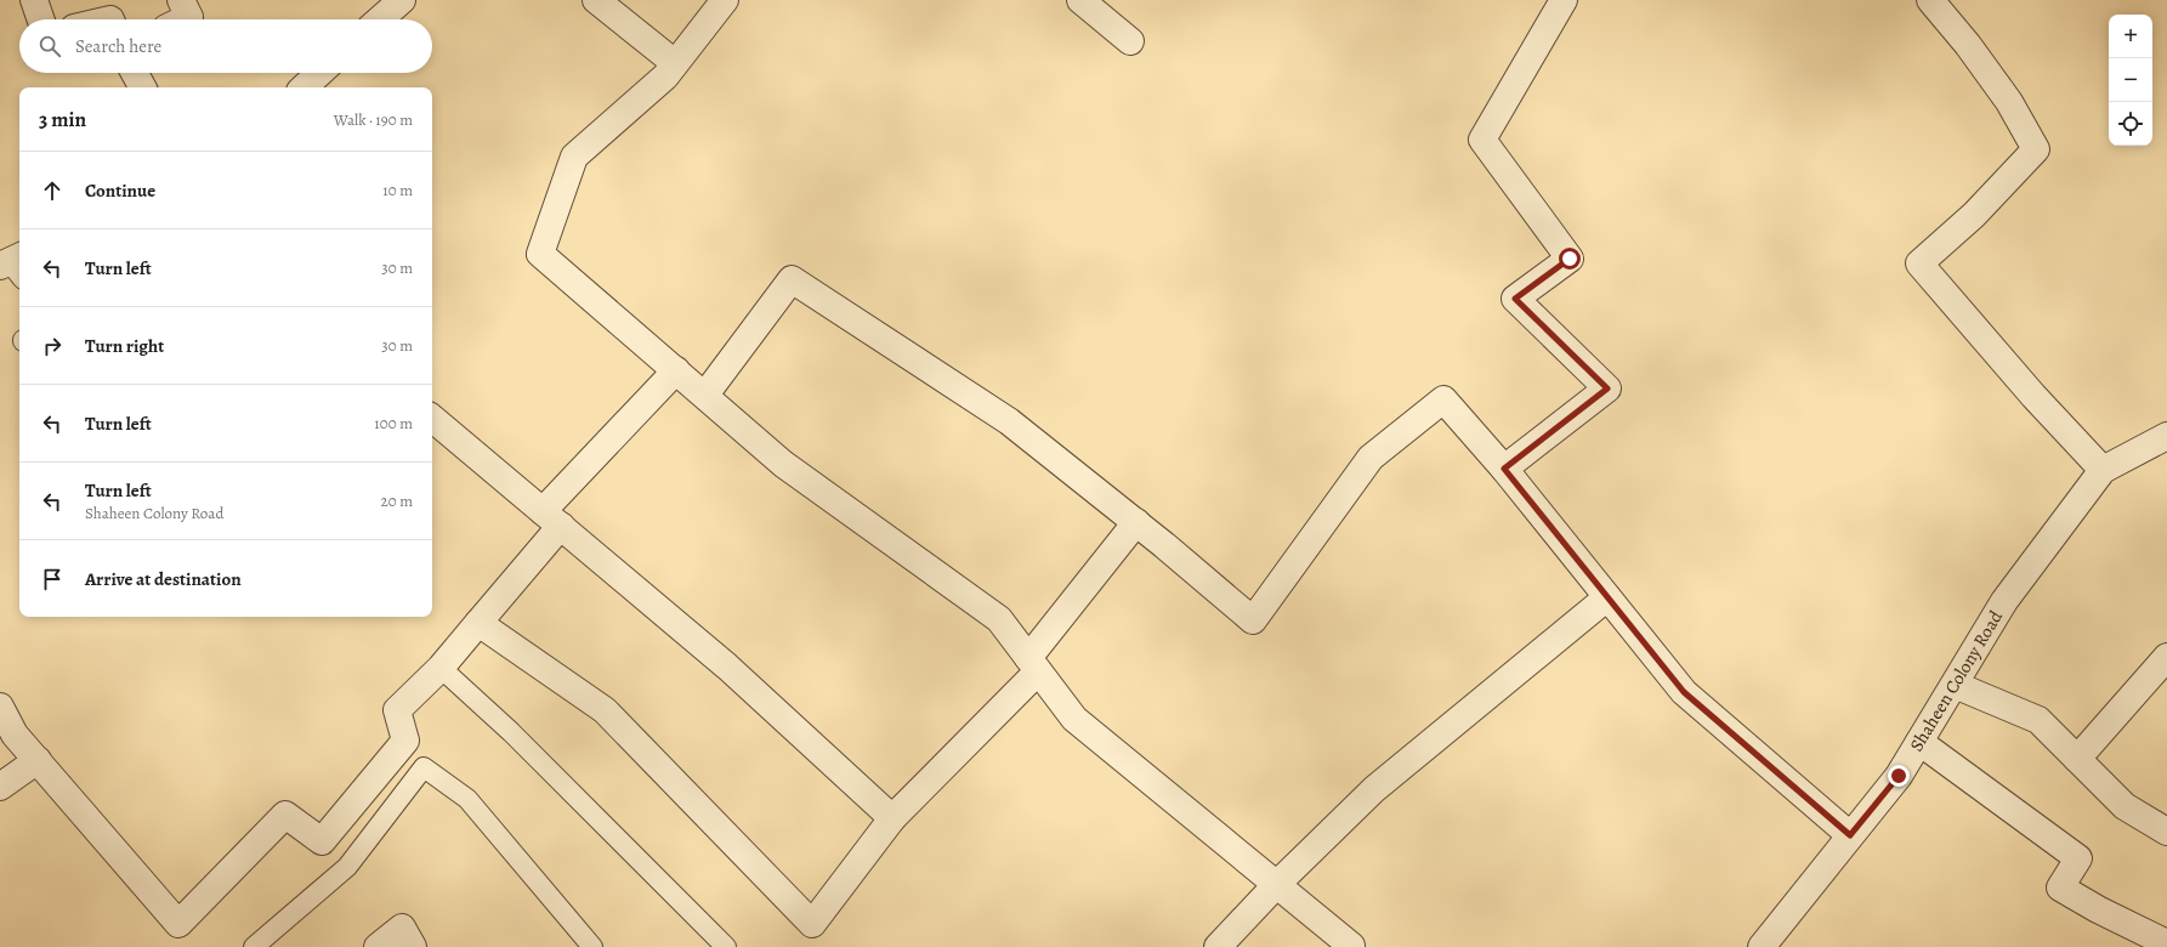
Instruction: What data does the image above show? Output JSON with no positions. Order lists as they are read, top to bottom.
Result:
{
  "streets": {
    "street": ["Shaheen Colony Road"]
  },
  "page": {
    "map_buttons": ["+", "−"],
    "search": "Search here",
    "heading": ["3 min", "Walk · 190 m"],
    "list": [
      ["Continue", "10 m"],
      ["Turn left", "30 m"],
      ["Turn right", "30 m"],
      ["Turn left", "100 m"],
      ["Turn left", "Shaheen Colony Road", "20 m"],
      "Arrive at destination"
    ]
  }
}
